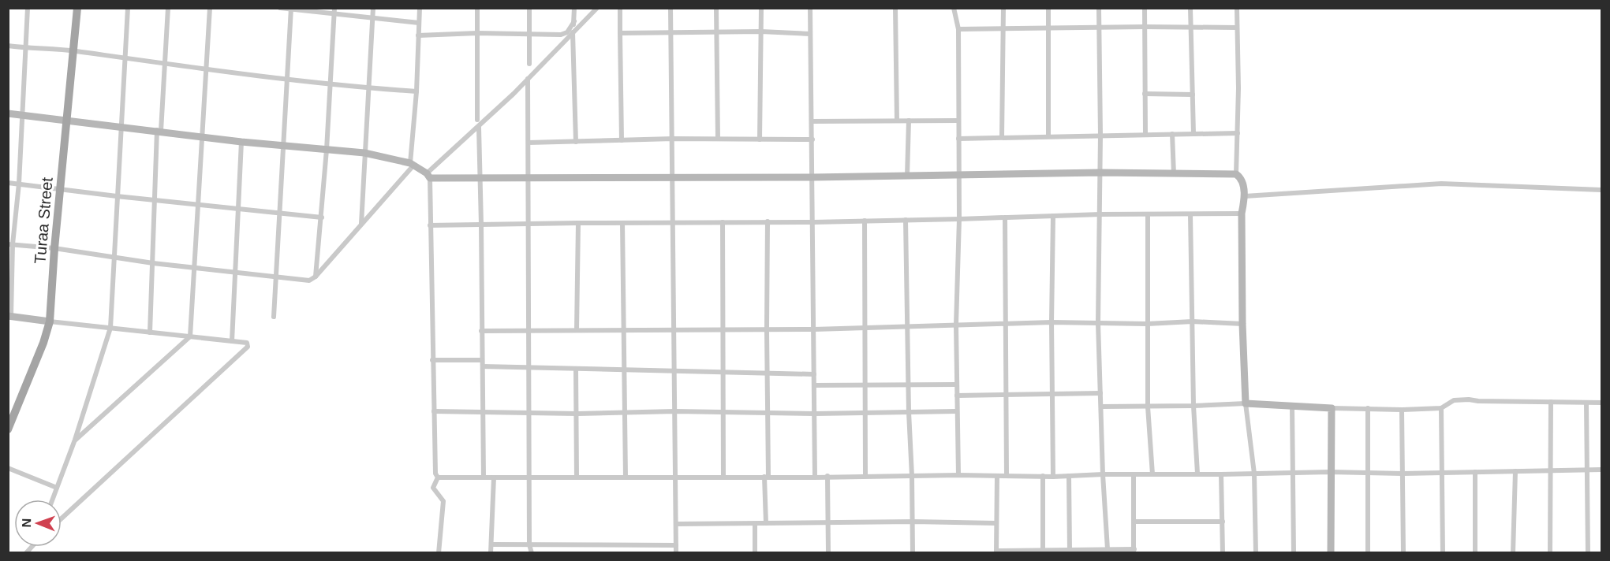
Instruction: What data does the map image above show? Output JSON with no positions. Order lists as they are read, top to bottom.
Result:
{
  "streets": {
    "main road": ["Turaa Street"]
  },
  "north": "left"
}
